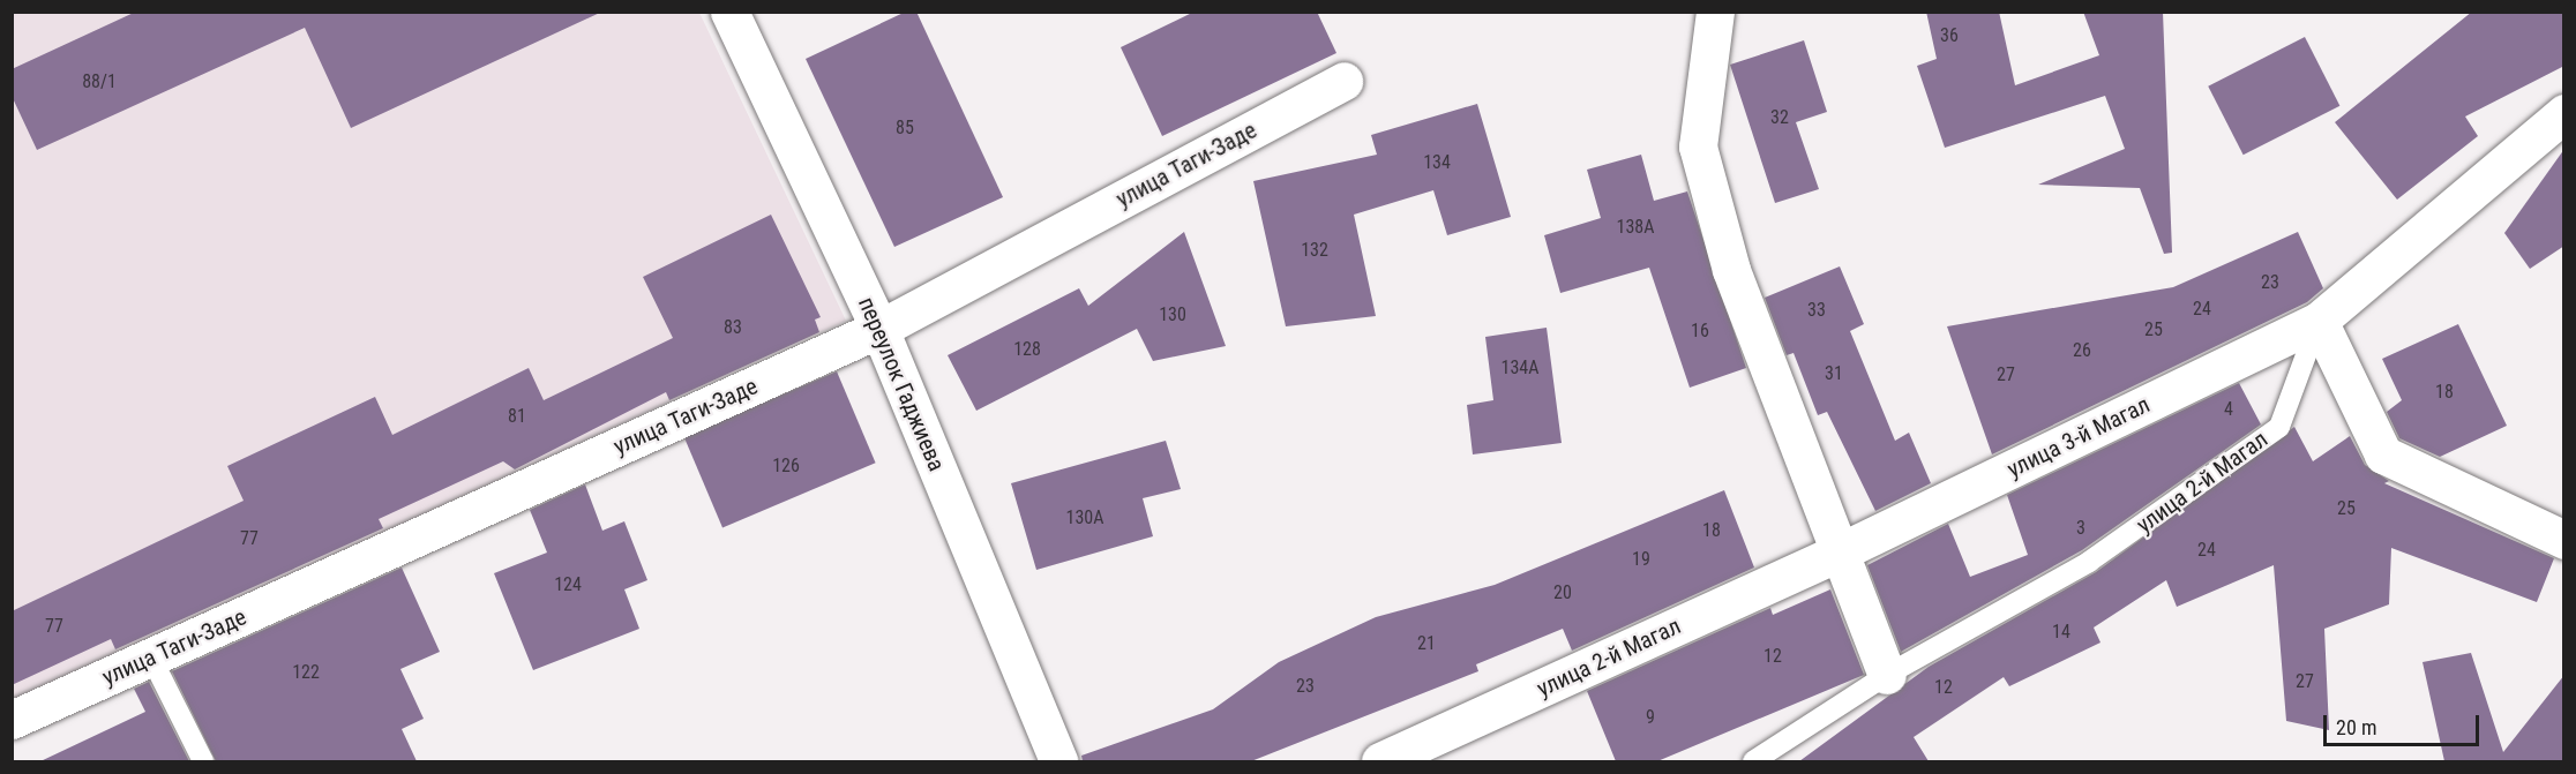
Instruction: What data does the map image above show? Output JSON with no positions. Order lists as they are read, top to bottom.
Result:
{
  "streets": {
    "street": [
      "улица Таги-Заде",
      "переулок Гаджиева",
      "улица 3-й Магал",
      "улица 2-й Магал"
    ]
  },
  "crossings": [
    ["улица Таги-Заде", "переулок Гаджиева"],
    ["улица 3-й Магал", "улица 2-й Магал"]
  ],
  "house_numbers": [
    "36",
    "88/1",
    "32",
    "85",
    "134",
    "138А",
    "132",
    "23",
    "24",
    "33",
    "130",
    "83",
    "25",
    "16",
    "128",
    "26",
    "134А",
    "31",
    "27",
    "18",
    "4",
    "81",
    "126",
    "25",
    "130А",
    "3",
    "18",
    "77",
    "24",
    "19",
    "124",
    "20",
    "77",
    "14",
    "21",
    "12",
    "122",
    "27",
    "23",
    "12",
    "9"
  ],
  "scale_bar": "20 m"
}
